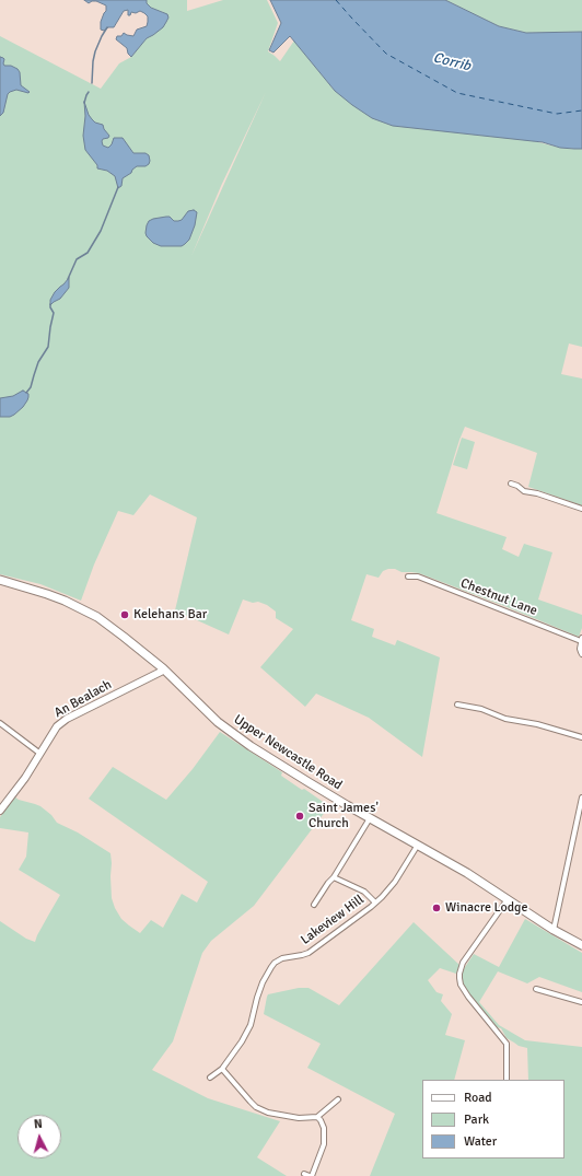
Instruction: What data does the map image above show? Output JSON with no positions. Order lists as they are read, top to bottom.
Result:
{
  "streets": {
    "main road": ["Upper Newcastle Road"],
    "street": ["Chestnut Lane", "An Bealach", "Lakeview Hill"]
  },
  "crossings": [
    ["An Bealach", "Upper Newcastle Road"],
    ["Upper Newcastle Road", "Lakeview Hill"]
  ],
  "water": ["Corrib"],
  "places": ["Kelehans Bar", "Saint James' Church", "Winacre Lodge"],
  "legend": ["Road", "Park", "Water"],
  "north": "top"
}
